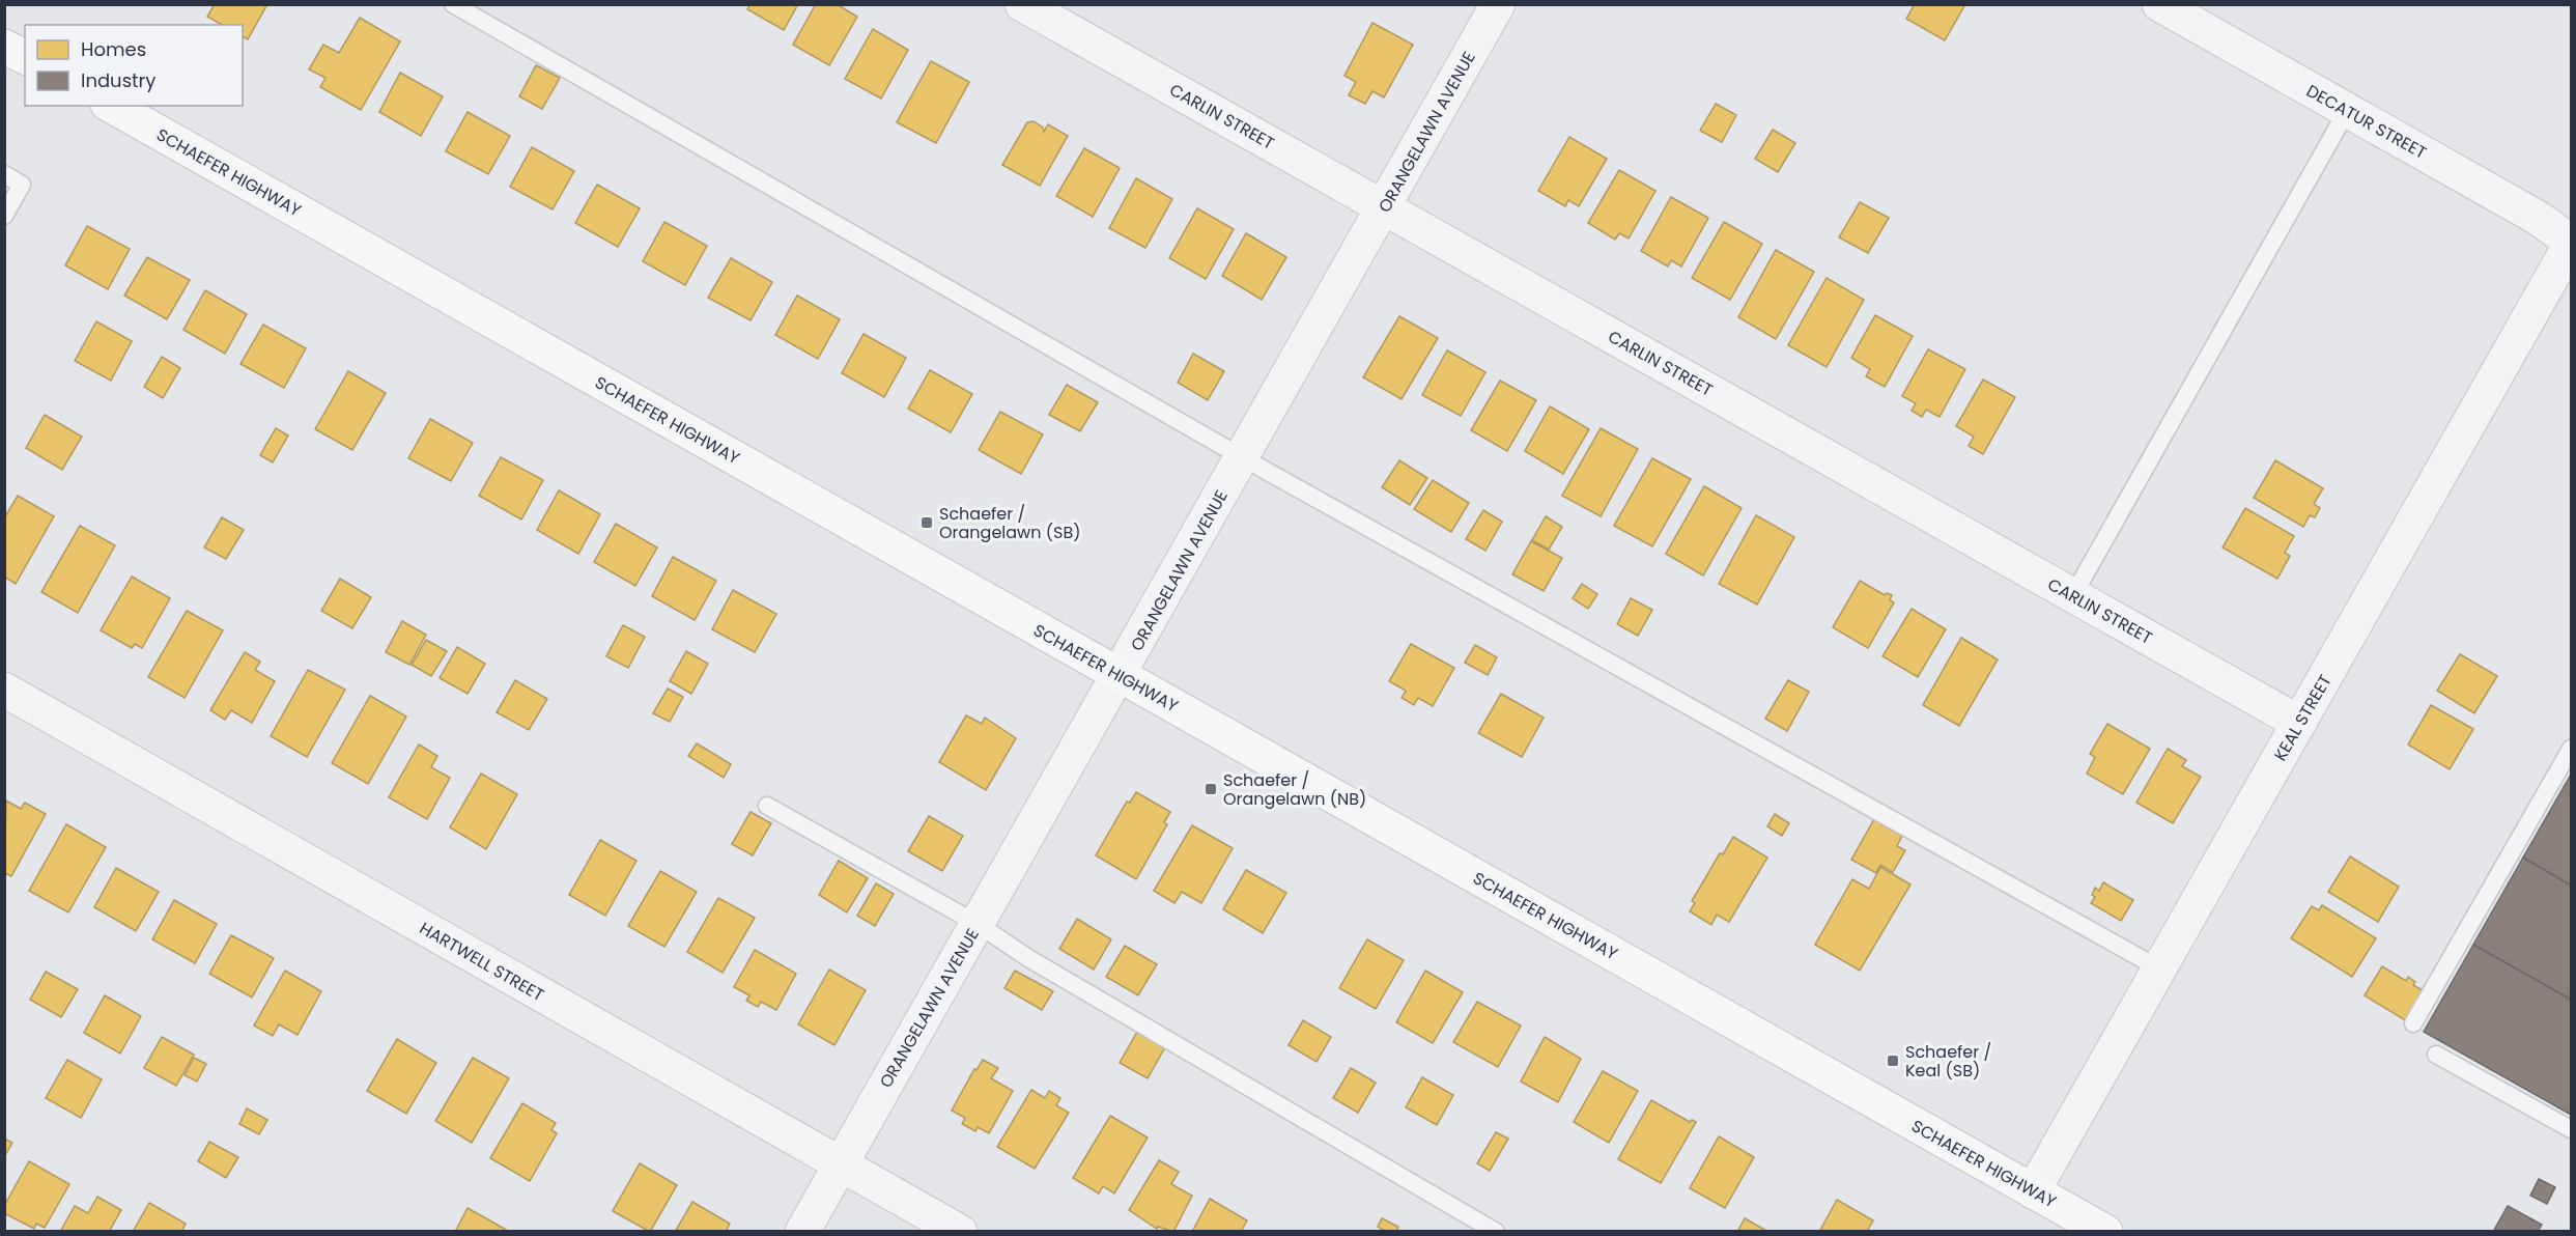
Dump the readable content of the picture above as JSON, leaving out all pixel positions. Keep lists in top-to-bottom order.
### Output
{
  "streets": {
    "main road": ["SCHAEFER HIGHWAY"],
    "street": [
      "CARLIN STREET",
      "DECATUR STREET",
      "ORANGELAWN AVENUE",
      "KEAL STREET",
      "HARTWELL STREET"
    ]
  },
  "crossings": [
    ["CARLIN STREET", "ORANGELAWN AVENUE"],
    ["CARLIN STREET", "KEAL STREET"],
    ["DECATUR STREET", "KEAL STREET"],
    ["ORANGELAWN AVENUE", "SCHAEFER HIGHWAY"],
    ["ORANGELAWN AVENUE", "HARTWELL STREET"],
    ["SCHAEFER HIGHWAY", "KEAL STREET"]
  ],
  "places": {
    "transit": ["Schaefer / Orangelawn (SB)", "Schaefer / Orangelawn (NB)", "Schaefer / Keal (SB)"]
  },
  "legend": ["Homes", "Industry"]
}
